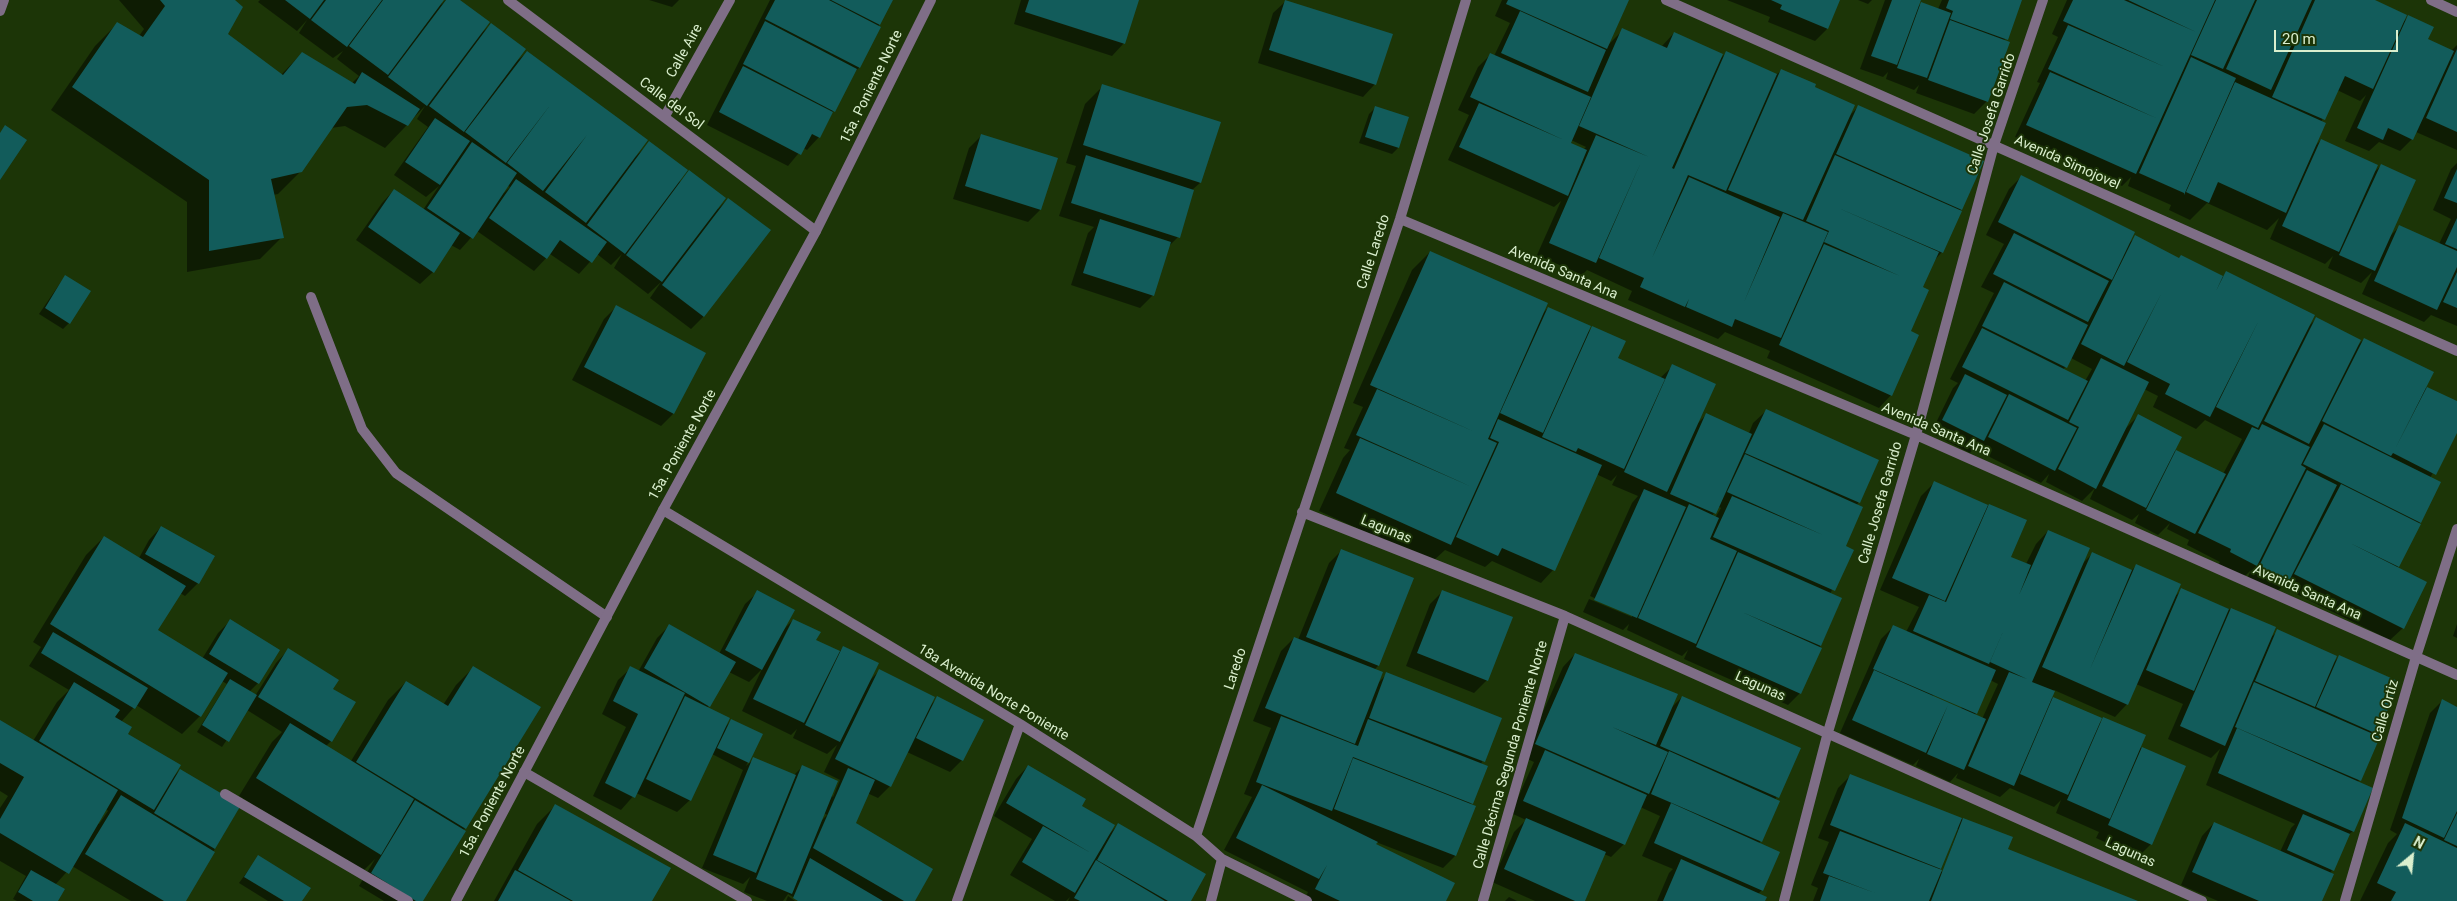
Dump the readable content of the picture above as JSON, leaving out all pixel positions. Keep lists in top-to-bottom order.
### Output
{
  "streets": {
    "street": [
      "Calle Aire",
      "15a. Poniente Norte",
      "Calle del Sol",
      "Calle Josefa Garrido",
      "Avenida Simojovel",
      "Calle Laredo",
      "Avenida Santa Ana",
      "Lagunas",
      "Laredo",
      "18a Avenida Norte Poniente",
      "Calle Ortiz",
      "Calle Décima Segunda Poniente Norte"
    ]
  },
  "crossings": [
    ["Calle Aire", "Calle del Sol"],
    ["15a. Poniente Norte", "Calle del Sol"],
    ["15a. Poniente Norte", "18a Avenida Norte Poniente"],
    ["Calle Josefa Garrido", "Avenida Simojovel"],
    ["Calle Josefa Garrido", "Avenida Santa Ana"],
    ["Calle Josefa Garrido", "Lagunas"],
    ["Calle Laredo", "Avenida Santa Ana"],
    ["Calle Laredo", "Lagunas"],
    ["Calle Laredo", "Laredo"],
    ["Avenida Santa Ana", "Calle Ortiz"],
    ["Lagunas", "Laredo"],
    ["Lagunas", "Calle Décima Segunda Poniente Norte"],
    ["Laredo", "18a Avenida Norte Poniente"]
  ],
  "scale_bar": "20 m",
  "north": "top right"
}
